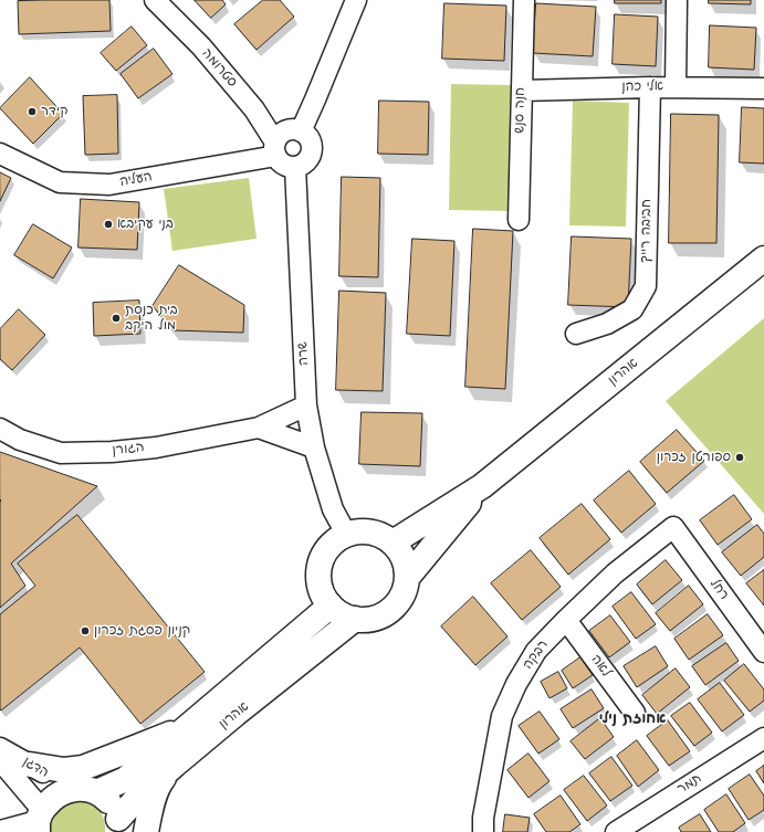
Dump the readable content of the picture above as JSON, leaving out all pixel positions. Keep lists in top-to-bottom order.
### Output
{
  "streets": {
    "street": [
      "סטרומה",
      "אלי כהן",
      "חנה סנש",
      "העליה",
      "חביבה רייך",
      "שרה",
      "אהרון",
      "הגורן",
      "רחל",
      "רבקה",
      "לאה",
      "הדגן",
      "תמר"
    ]
  },
  "crossings": [
    ["סטרומה", "העליה"],
    ["סטרומה", "שרה"],
    ["אלי כהן", "חנה סנש"],
    ["אלי כהן", "חביבה רייך"],
    ["העליה", "שרה"],
    ["שרה", "אהרון"],
    ["שרה", "הגורן"],
    ["רחל", "רבקה"],
    ["רבקה", "לאה"]
  ],
  "districts": ["אחוזת נילי"],
  "places": [
    "קידר",
    "בני עקיבא",
    "בית כנסת מול היקב",
    "ספורטן זכרון",
    "קניון פסגת זכרון"
  ]
}
